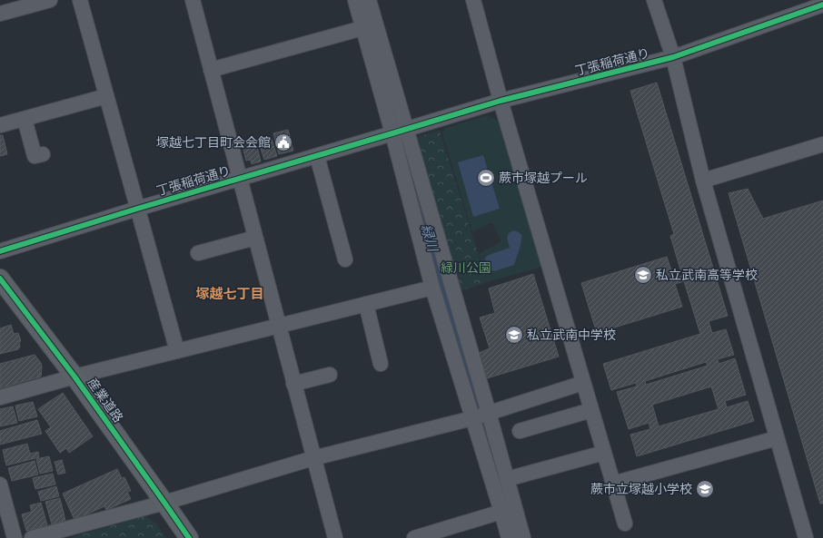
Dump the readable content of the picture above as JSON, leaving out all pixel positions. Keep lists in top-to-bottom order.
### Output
{
  "streets": {
    "main road": ["産業道路"],
    "street": ["丁張稲荷通り"]
  },
  "districts": ["塚越七丁目"],
  "water": ["緑川"],
  "parks": ["緑川公園"],
  "places": {
    "public building": ["塚越七丁目町会会館"],
    "sports": ["蕨市塚越プール"],
    "school or university": ["私立武南高等学校", "私立武南中学校", "蕨市立塚越小学校"]
  }
}
